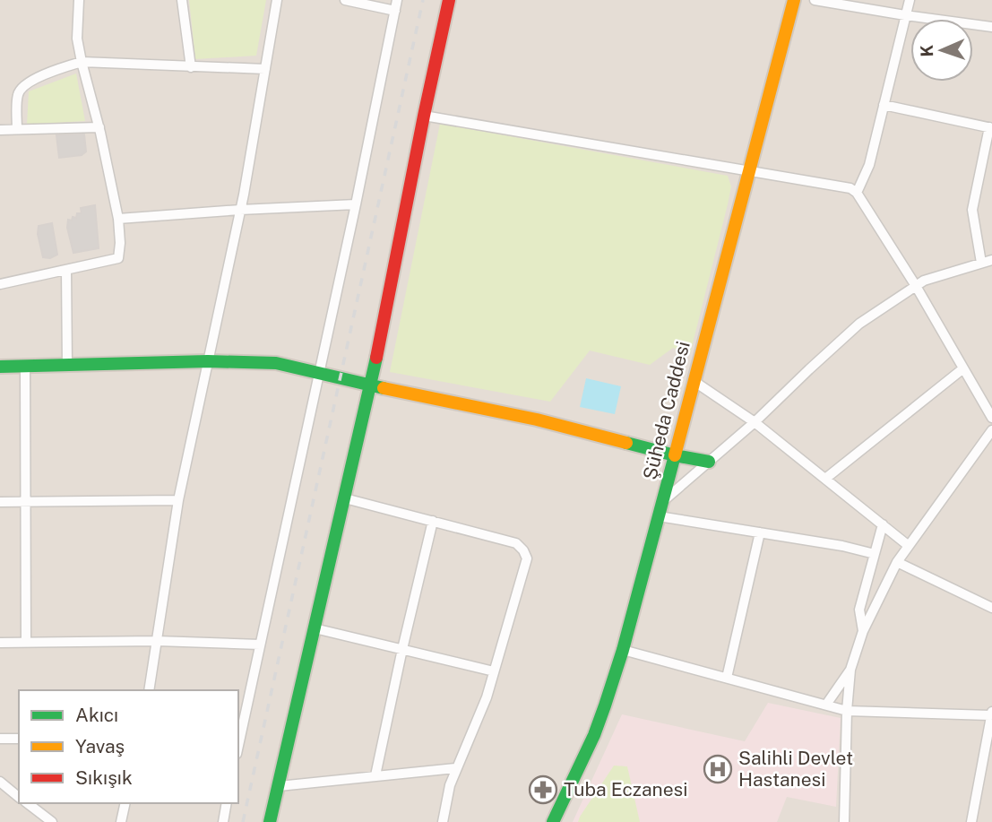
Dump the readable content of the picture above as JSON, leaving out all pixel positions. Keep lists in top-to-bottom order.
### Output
{
  "streets": {
    "street": ["Şüheda Caddesi"]
  },
  "places": {
    "hospital": ["Salihli Devlet Hastanesi"],
    "pharmacy": ["Tuba Eczanesi"]
  },
  "legend": ["Akıcı", "Yavaş", "Sıkışık"],
  "north": "left"
}
